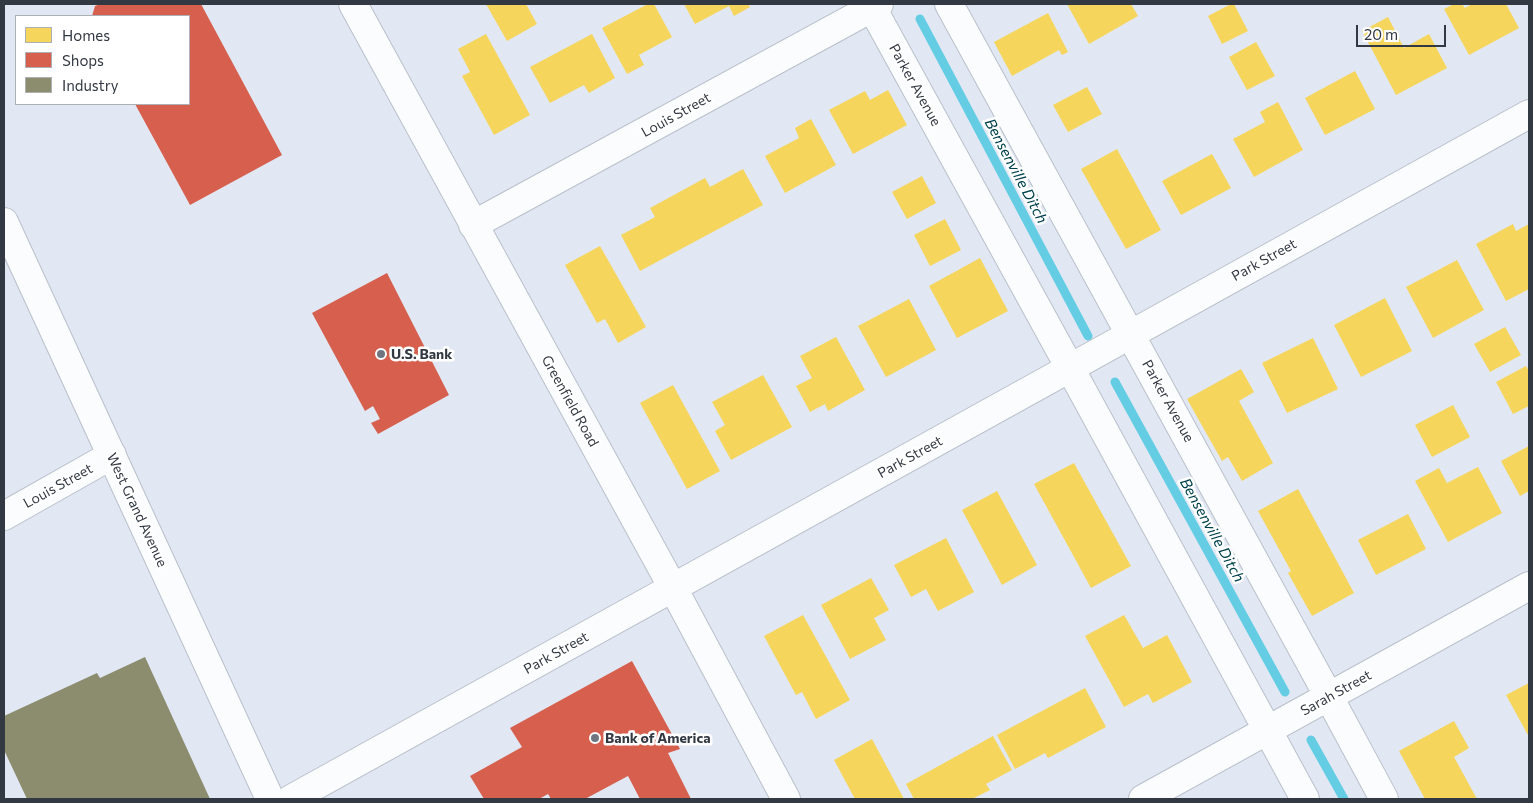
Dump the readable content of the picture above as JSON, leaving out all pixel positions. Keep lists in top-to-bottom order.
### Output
{
  "streets": {
    "street": [
      "Parker Avenue",
      "Louis Street",
      "Park Street",
      "Greenfield Road",
      "West Grand Avenue",
      "Sarah Street"
    ]
  },
  "crossings": [
    ["Parker Avenue", "Louis Street"],
    ["Parker Avenue", "Park Street"],
    ["Parker Avenue", "Sarah Street"],
    ["Louis Street", "Greenfield Road"],
    ["Louis Street", "West Grand Avenue"],
    ["Park Street", "Greenfield Road"]
  ],
  "water": ["Bensenville Ditch"],
  "places": ["U.S. Bank", "Bank of America"],
  "legend": ["Homes", "Shops", "Industry"],
  "scale_bar": "20 m"
}
